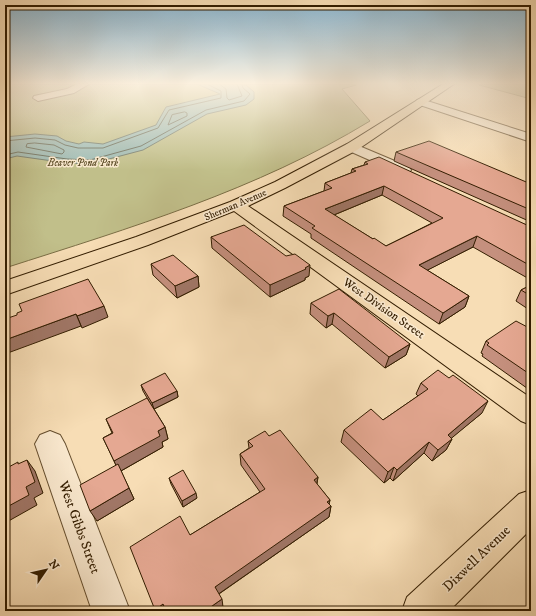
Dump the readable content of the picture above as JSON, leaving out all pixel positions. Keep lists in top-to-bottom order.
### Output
{
  "streets": {
    "main road": ["Sherman Avenue", "West Division Street", "Dixwell Avenue"],
    "street": ["West Gibbs Street"]
  },
  "crossings": [
    ["Sherman Avenue", "West Division Street"]
  ],
  "parks": ["Beaver Pond Park"],
  "north": "top right"
}
